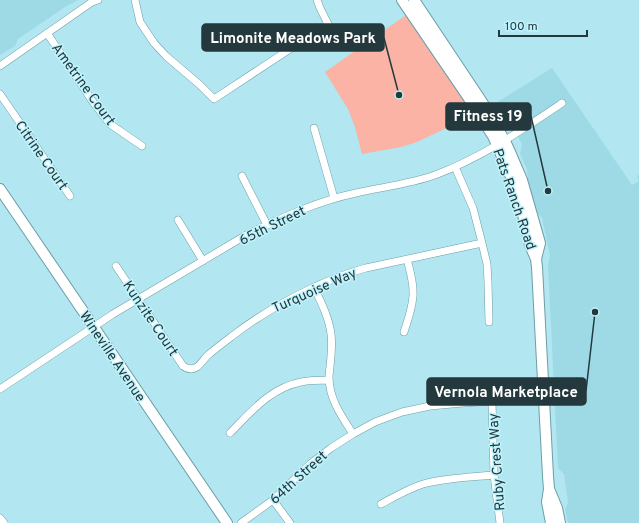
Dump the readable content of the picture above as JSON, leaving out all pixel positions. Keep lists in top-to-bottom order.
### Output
{
  "streets": {
    "street": [
      "Ametrine Court",
      "Citrine Court",
      "Pats Ranch Road",
      "65th Street",
      "Turquoise Way",
      "Kunzite Court",
      "Wineville Avenue",
      "Ruby Crest Way",
      "64th Street"
    ]
  },
  "crossings": [
    ["Pats Ranch Road", "65th Street"],
    ["Pats Ranch Road", "64th Street"],
    ["65th Street", "Kunzite Court"],
    ["65th Street", "Wineville Avenue"],
    ["Turquoise Way", "Kunzite Court"],
    ["Ruby Crest Way", "64th Street"]
  ],
  "places": ["Limonite Meadows Park", "Fitness 19", "Vernola Marketplace"],
  "scale_bar": "100 m"
}
